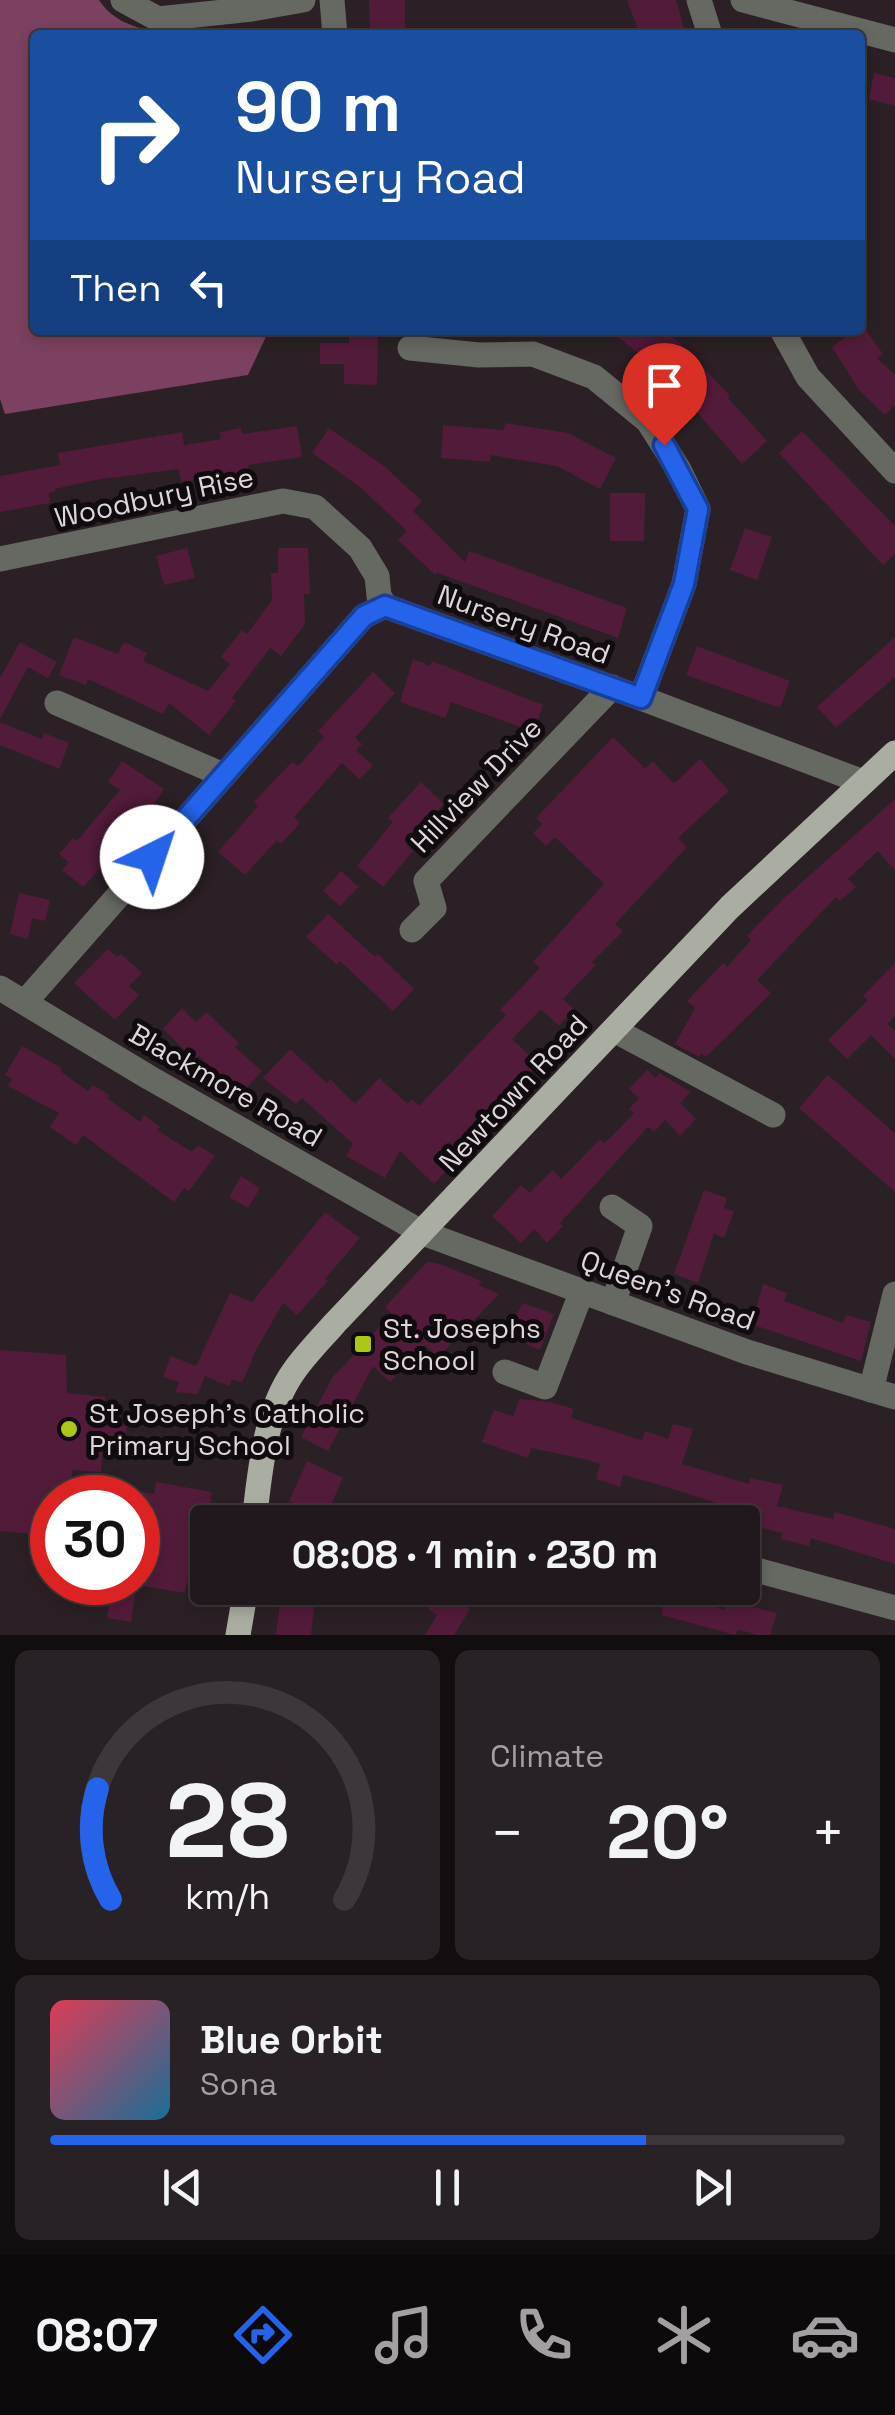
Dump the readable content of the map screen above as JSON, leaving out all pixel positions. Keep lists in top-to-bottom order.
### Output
{
  "streets": {
    "main road": ["Newtown Road"],
    "street": [
      "Woodbury Rise",
      "Nursery Road",
      "Hillview Drive",
      "Blackmore Road",
      "Queen's Road"
    ]
  },
  "crossings": [
    ["Woodbury Rise", "Nursery Road"],
    ["Nursery Road", "Hillview Drive"],
    ["Nursery Road", "Newtown Road"],
    ["Blackmore Road", "Newtown Road"],
    ["Blackmore Road", "Queen's Road"],
    ["Newtown Road", "Queen's Road"]
  ],
  "places": {
    "transit": ["St. Josephs School"],
    "other": ["St Joseph's Catholic Primary School"]
  },
  "page": {
    "turn": ["90 m", "Nursery Road"],
    "then": "Then",
    "limit": "30",
    "trip": "08:08 · 1 min · 230 m",
    "tile": "Climate",
    "heat": ["−", "20°", "+"],
    "song": ["Blue Orbit", "Sona"],
    "tabs": "08:07",
    "gauge": ["28", "km/h"]
  }
}
